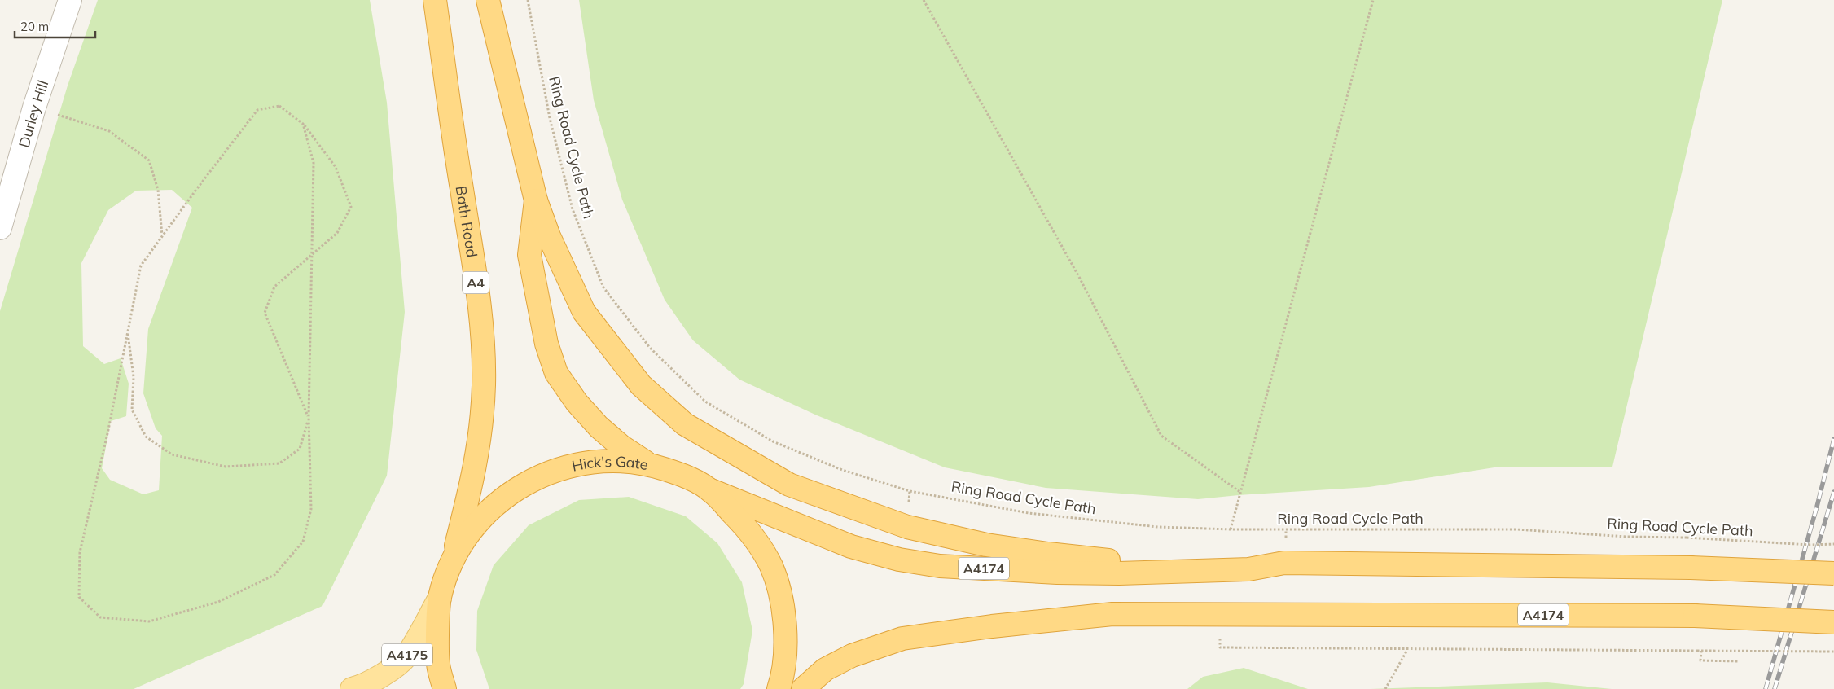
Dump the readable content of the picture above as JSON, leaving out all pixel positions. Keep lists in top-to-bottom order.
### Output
{
  "streets": {
    "highway": [
      "Bath Road",
      "A4",
      "Hick's Gate",
      "A4174"
    ],
    "main road": ["A4175"],
    "street": ["Durley Hill"],
    "path": ["Ring Road Cycle Path"]
  },
  "crossings": [
    ["Bath Road", "Hick's Gate"],
    ["Hick's Gate", "A4174"],
    ["Hick's Gate", "A4175"]
  ],
  "scale_bar": "20 m"
}
